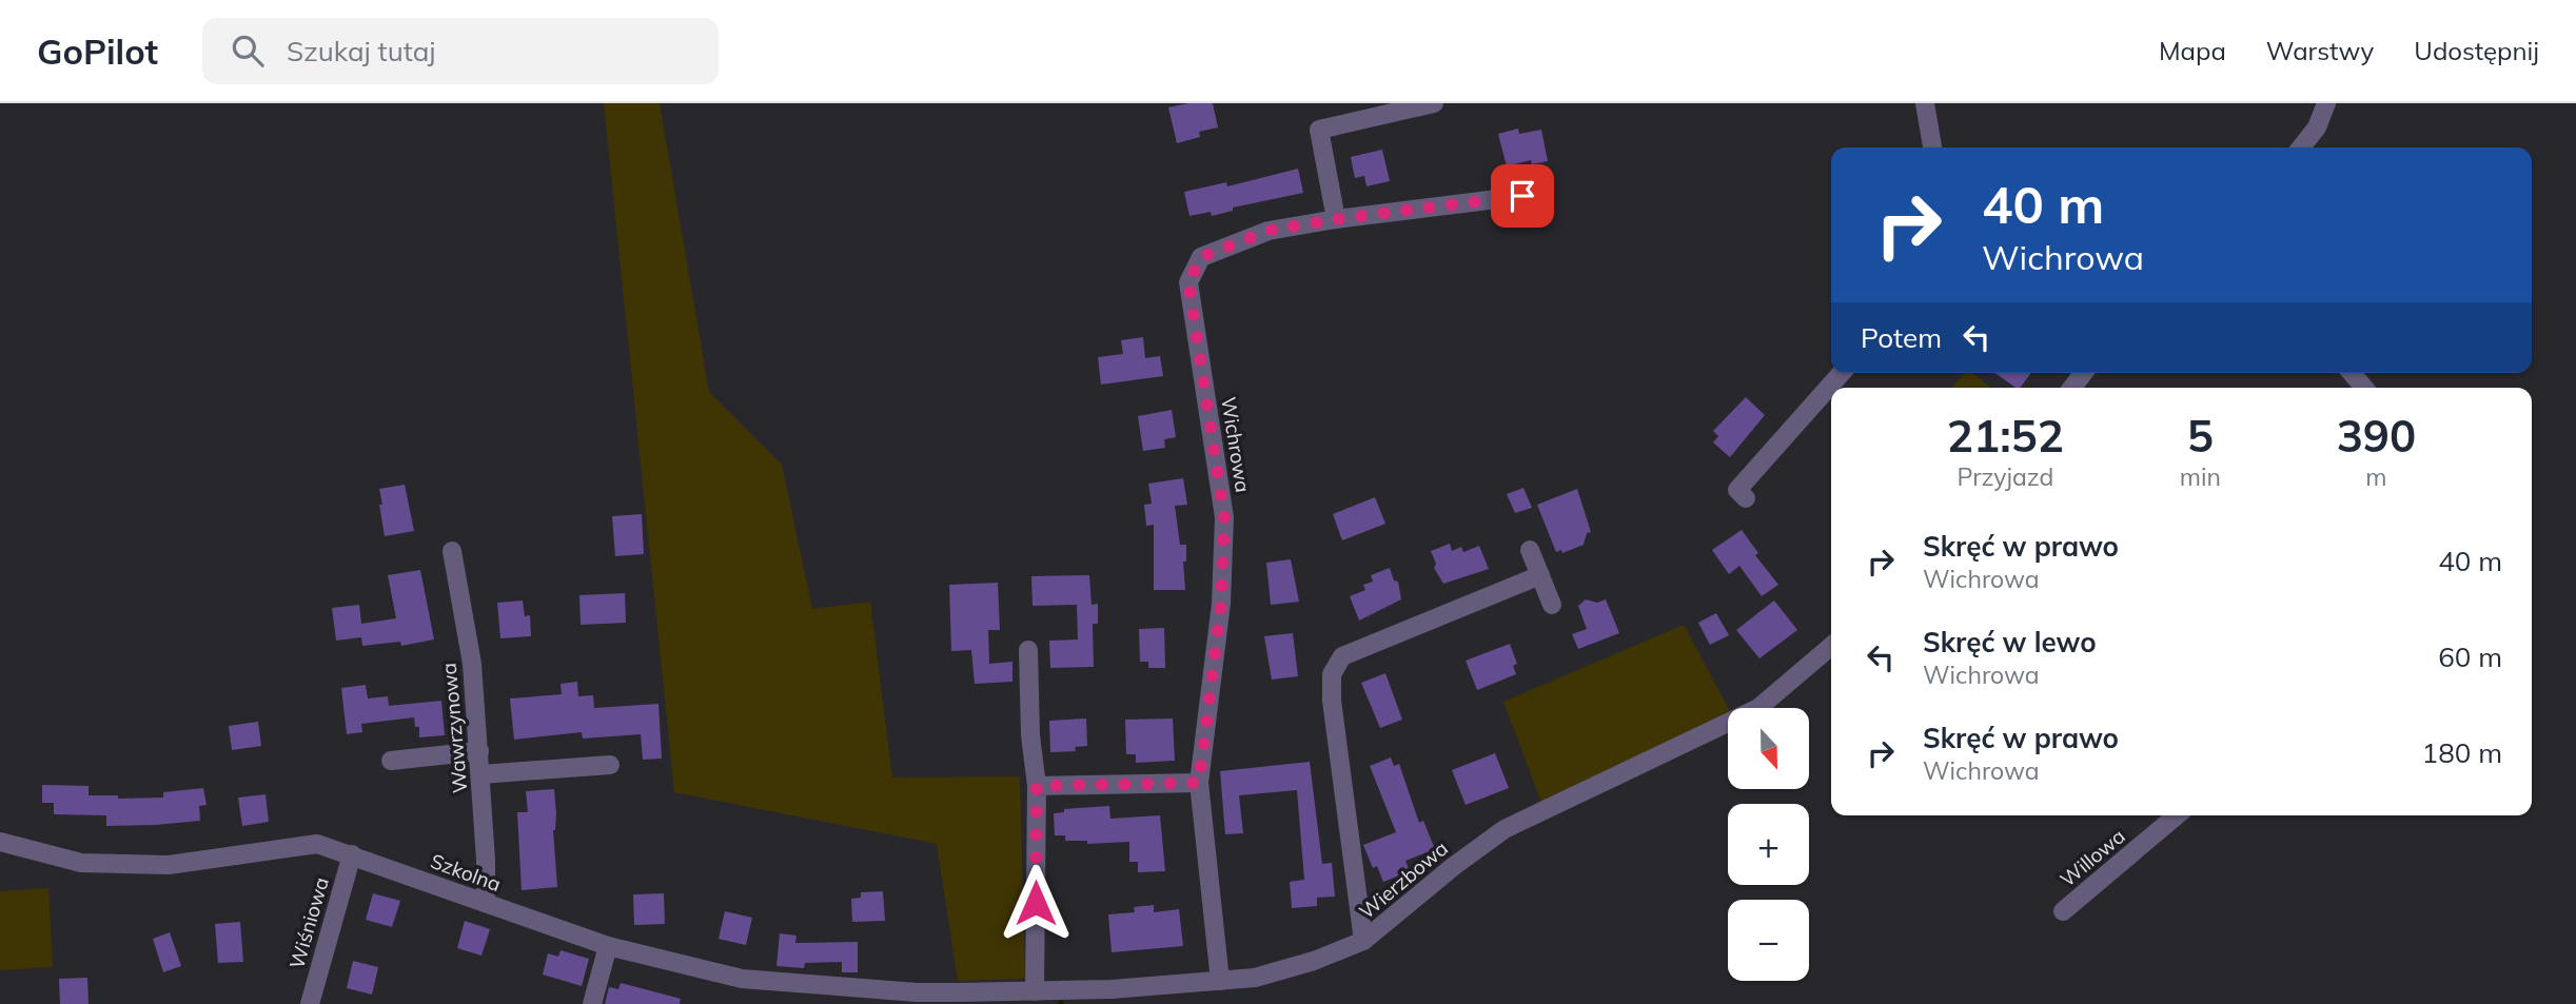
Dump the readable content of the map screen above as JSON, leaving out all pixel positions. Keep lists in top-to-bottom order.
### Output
{
  "streets": {
    "street": [
      "Wichrowa",
      "Wawrzynowa",
      "Willowa",
      "Szkolna",
      "Wierzbowa",
      "Wiśniowa"
    ]
  },
  "crossings": [
    ["Wichrowa", "Wierzbowa"],
    ["Wawrzynowa", "Szkolna"],
    ["Szkolna", "Wierzbowa"],
    ["Szkolna", "Wiśniowa"]
  ],
  "north": "bottom",
  "page": {
    "header": "GoPilot",
    "search": "Szukaj tutaj",
    "nav": ["Mapa", "Warstwy", "Udostępnij"],
    "turn": ["40 m", "Wichrowa"],
    "then": "Potem",
    "eta": [
      "21:52",
      "Przyjazd",
      "5",
      "min",
      "390",
      "m"
    ],
    "list": [
      {
        "name": "Skręć w prawo",
        "note": "Wichrowa",
        "value": "40 m"
      },
      {
        "name": "Skręć w lewo",
        "note": "Wichrowa",
        "value": "60 m"
      },
      {
        "name": "Skręć w prawo",
        "note": "Wichrowa",
        "value": "180 m"
      }
    ],
    "map_buttons": ["+", "−"]
  }
}
